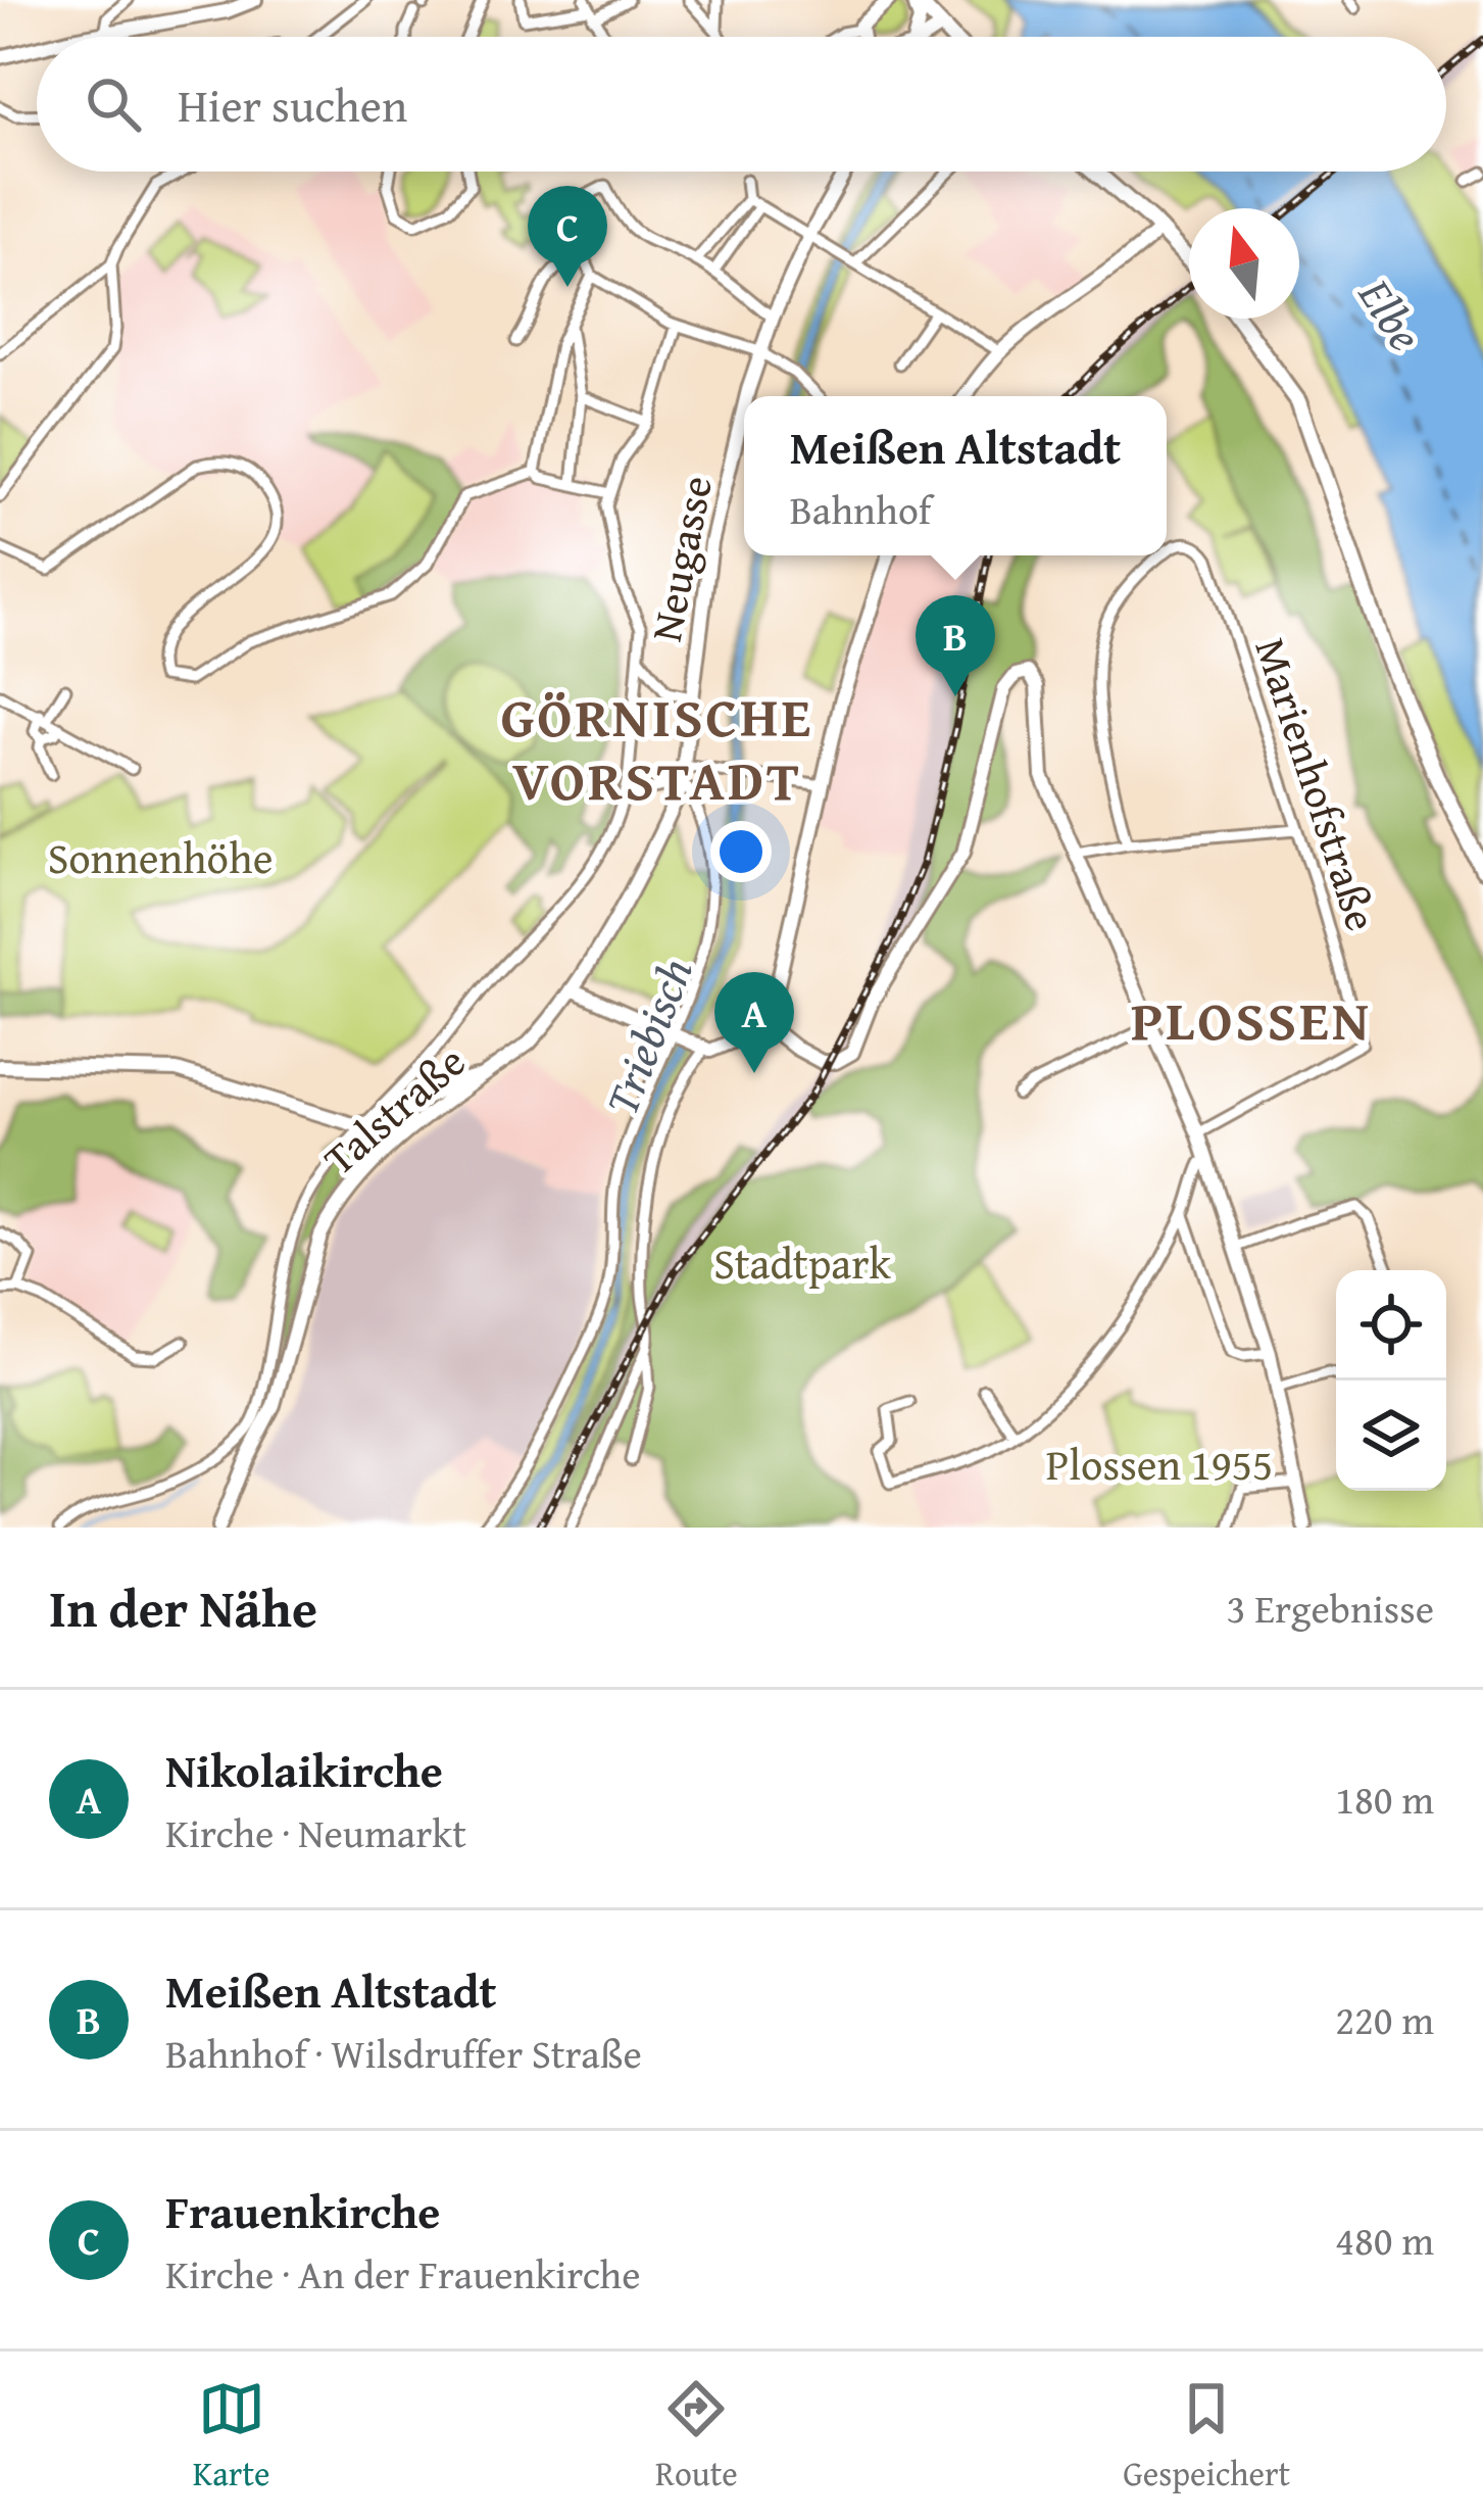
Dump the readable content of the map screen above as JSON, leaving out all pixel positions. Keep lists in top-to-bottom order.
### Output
{
  "streets": {
    "main road": ["Neugasse", "Talstraße"],
    "street": ["Marienhofstraße"]
  },
  "crossings": [
    ["Neugasse", "Talstraße"]
  ],
  "districts": ["GÖRNISCHE VORSTADT", "PLOSSEN"],
  "water": ["Elbe", "Triebisch"],
  "parks": ["Sonnenhöhe", "Stadtpark", "Plossen 1955"],
  "north": "top",
  "page": {
    "search": "Hier suchen",
    "pins": ["C", "B", "A"],
    "popup": ["Meißen Altstadt", "Bahnhof"],
    "heading": ["In der Nähe", "3 Ergebnisse"],
    "list": [
      {
        "mark": "A",
        "name": "Nikolaikirche",
        "note": "Kirche · Neumarkt",
        "value": "180 m"
      },
      {
        "mark": "B",
        "name": "Meißen Altstadt",
        "note": "Bahnhof · Wilsdruffer Straße",
        "value": "220 m"
      },
      {
        "mark": "C",
        "name": "Frauenkirche",
        "note": "Kirche · An der Frauenkirche",
        "value": "480 m"
      }
    ],
    "nav": ["Karte", "Route", "Gespeichert"]
  }
}
